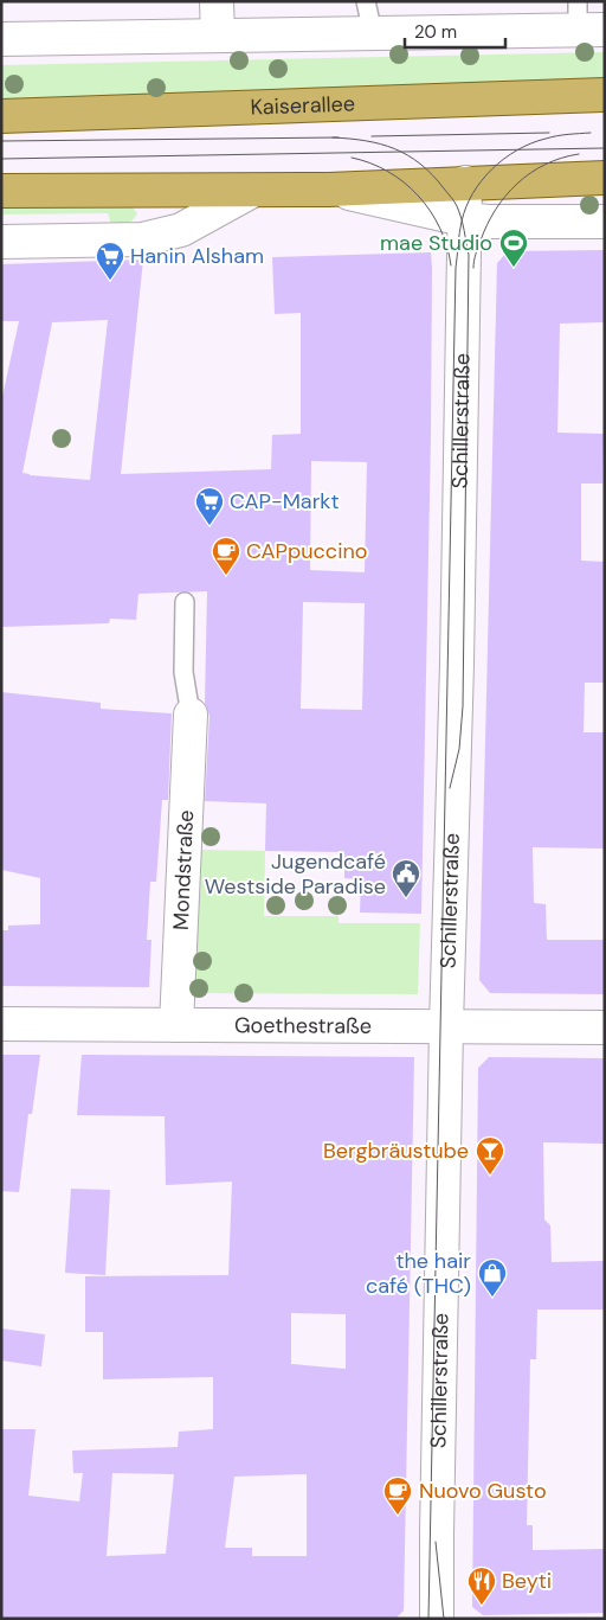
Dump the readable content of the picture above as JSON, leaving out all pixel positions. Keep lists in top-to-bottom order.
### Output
{
  "streets": {
    "main road": ["Kaiserallee"],
    "street": ["Schillerstraße", "Mondstraße", "Goethestraße"]
  },
  "crossings": [
    ["Schillerstraße", "Goethestraße"],
    ["Mondstraße", "Goethestraße"]
  ],
  "places": {
    "sports": ["mae Studio"],
    "supermarket": ["Hanin Alsham", "CAP-Markt"],
    "cafe": ["CAPpuccino", "Nuovo Gusto"],
    "public building": ["Jugendcafé Westside Paradise"],
    "bar": ["Bergbräustube"],
    "shop": ["the hair café (THC)"],
    "restaurant": ["Beyti"]
  },
  "scale_bar": "20 m"
}
